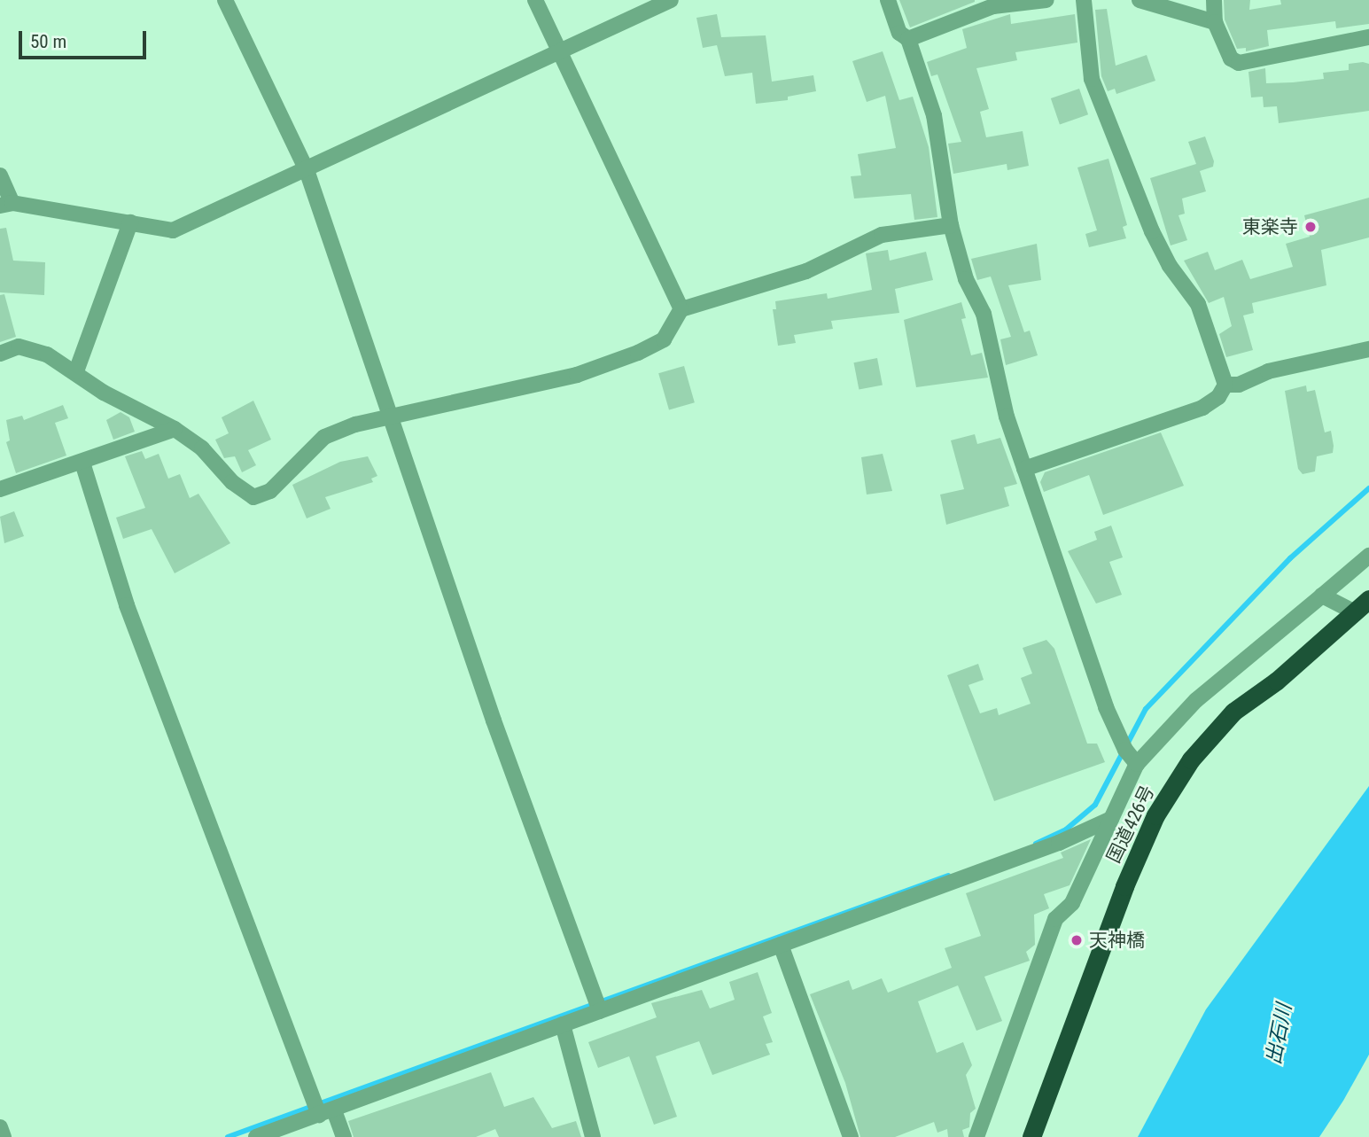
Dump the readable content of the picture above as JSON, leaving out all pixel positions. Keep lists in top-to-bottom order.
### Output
{
  "streets": {
    "highway": ["国道426号"]
  },
  "water": ["出石川"],
  "places": ["東楽寺", "天神橋"],
  "scale_bar": "50 m"
}
